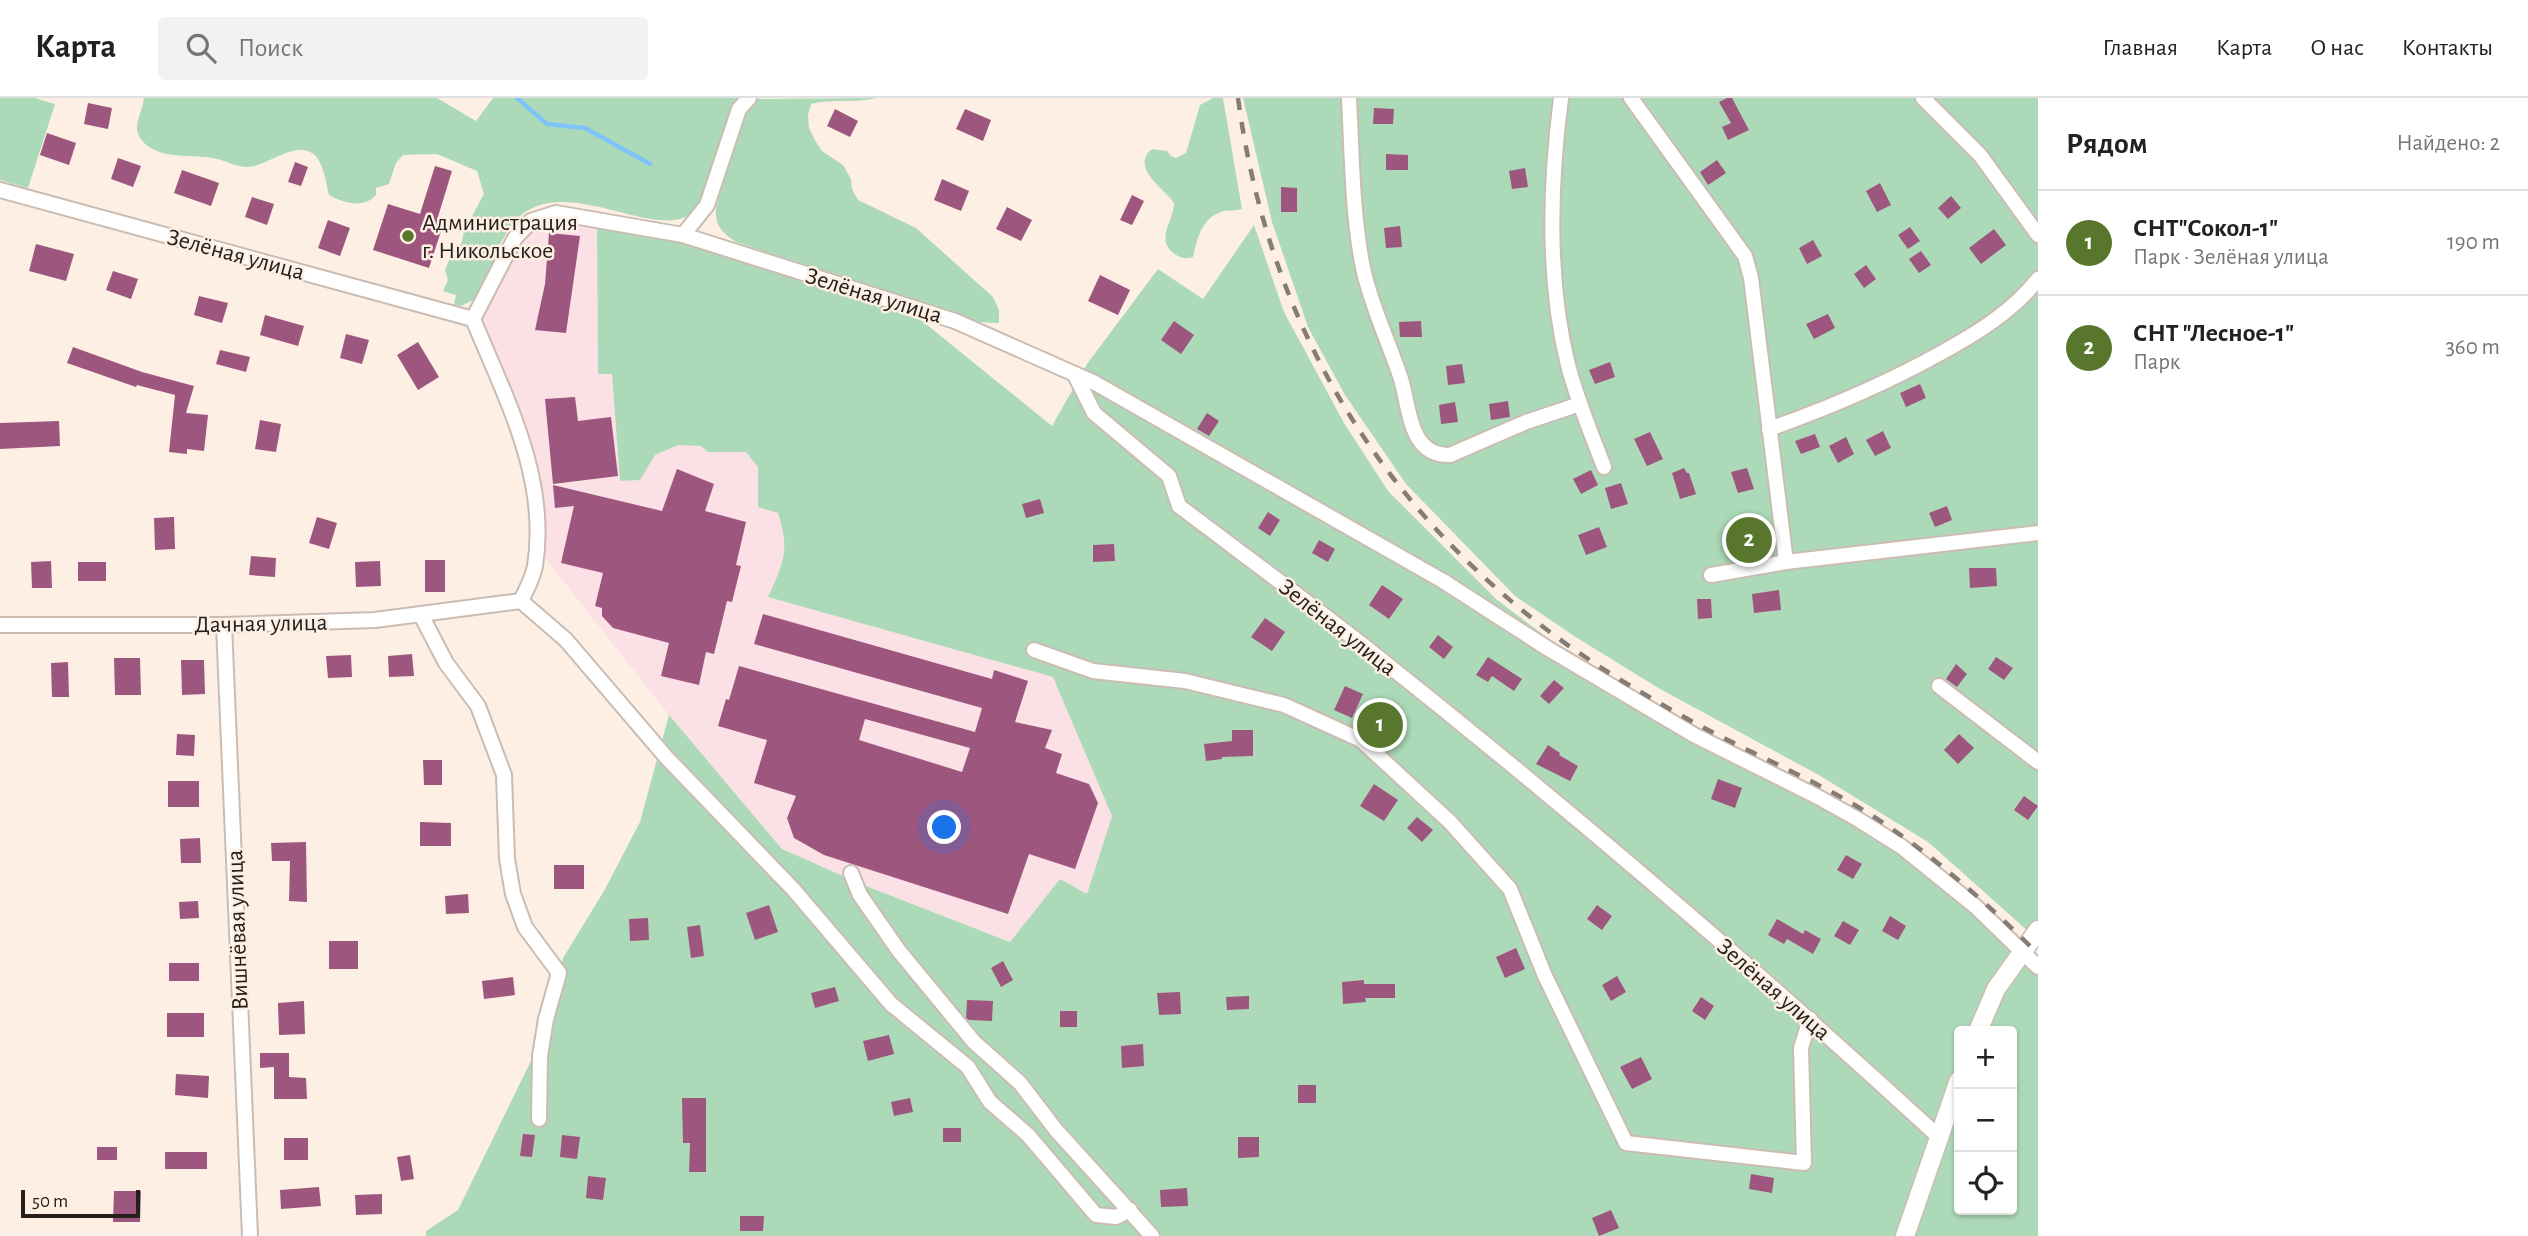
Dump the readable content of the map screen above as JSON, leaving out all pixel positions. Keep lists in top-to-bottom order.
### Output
{
  "streets": {
    "street": ["Зелёная улица", "Дачная улица", "Вишнёвая улица"]
  },
  "crossings": [
    ["Дачная улица", "Вишнёвая улица"]
  ],
  "places": ["Администрация г. Никольское"],
  "scale_bar": "50 m",
  "page": {
    "header": "Карта",
    "search": "Поиск",
    "nav": [
      "Главная",
      "Карта",
      "О нас",
      "Контакты"
    ],
    "heading": ["Рядом", "Найдено: 2"],
    "list": [
      {
        "mark": "1",
        "name": "СНТ\"Сокол-1\"",
        "note": "Парк · Зелёная улица",
        "value": "190 m"
      },
      {
        "mark": "2",
        "name": "СНТ \"Лесное-1\"",
        "note": "Парк",
        "value": "360 m"
      }
    ],
    "pins": ["2", "1"],
    "map_buttons": ["+", "−"],
    "scale": "50 m"
  }
}
